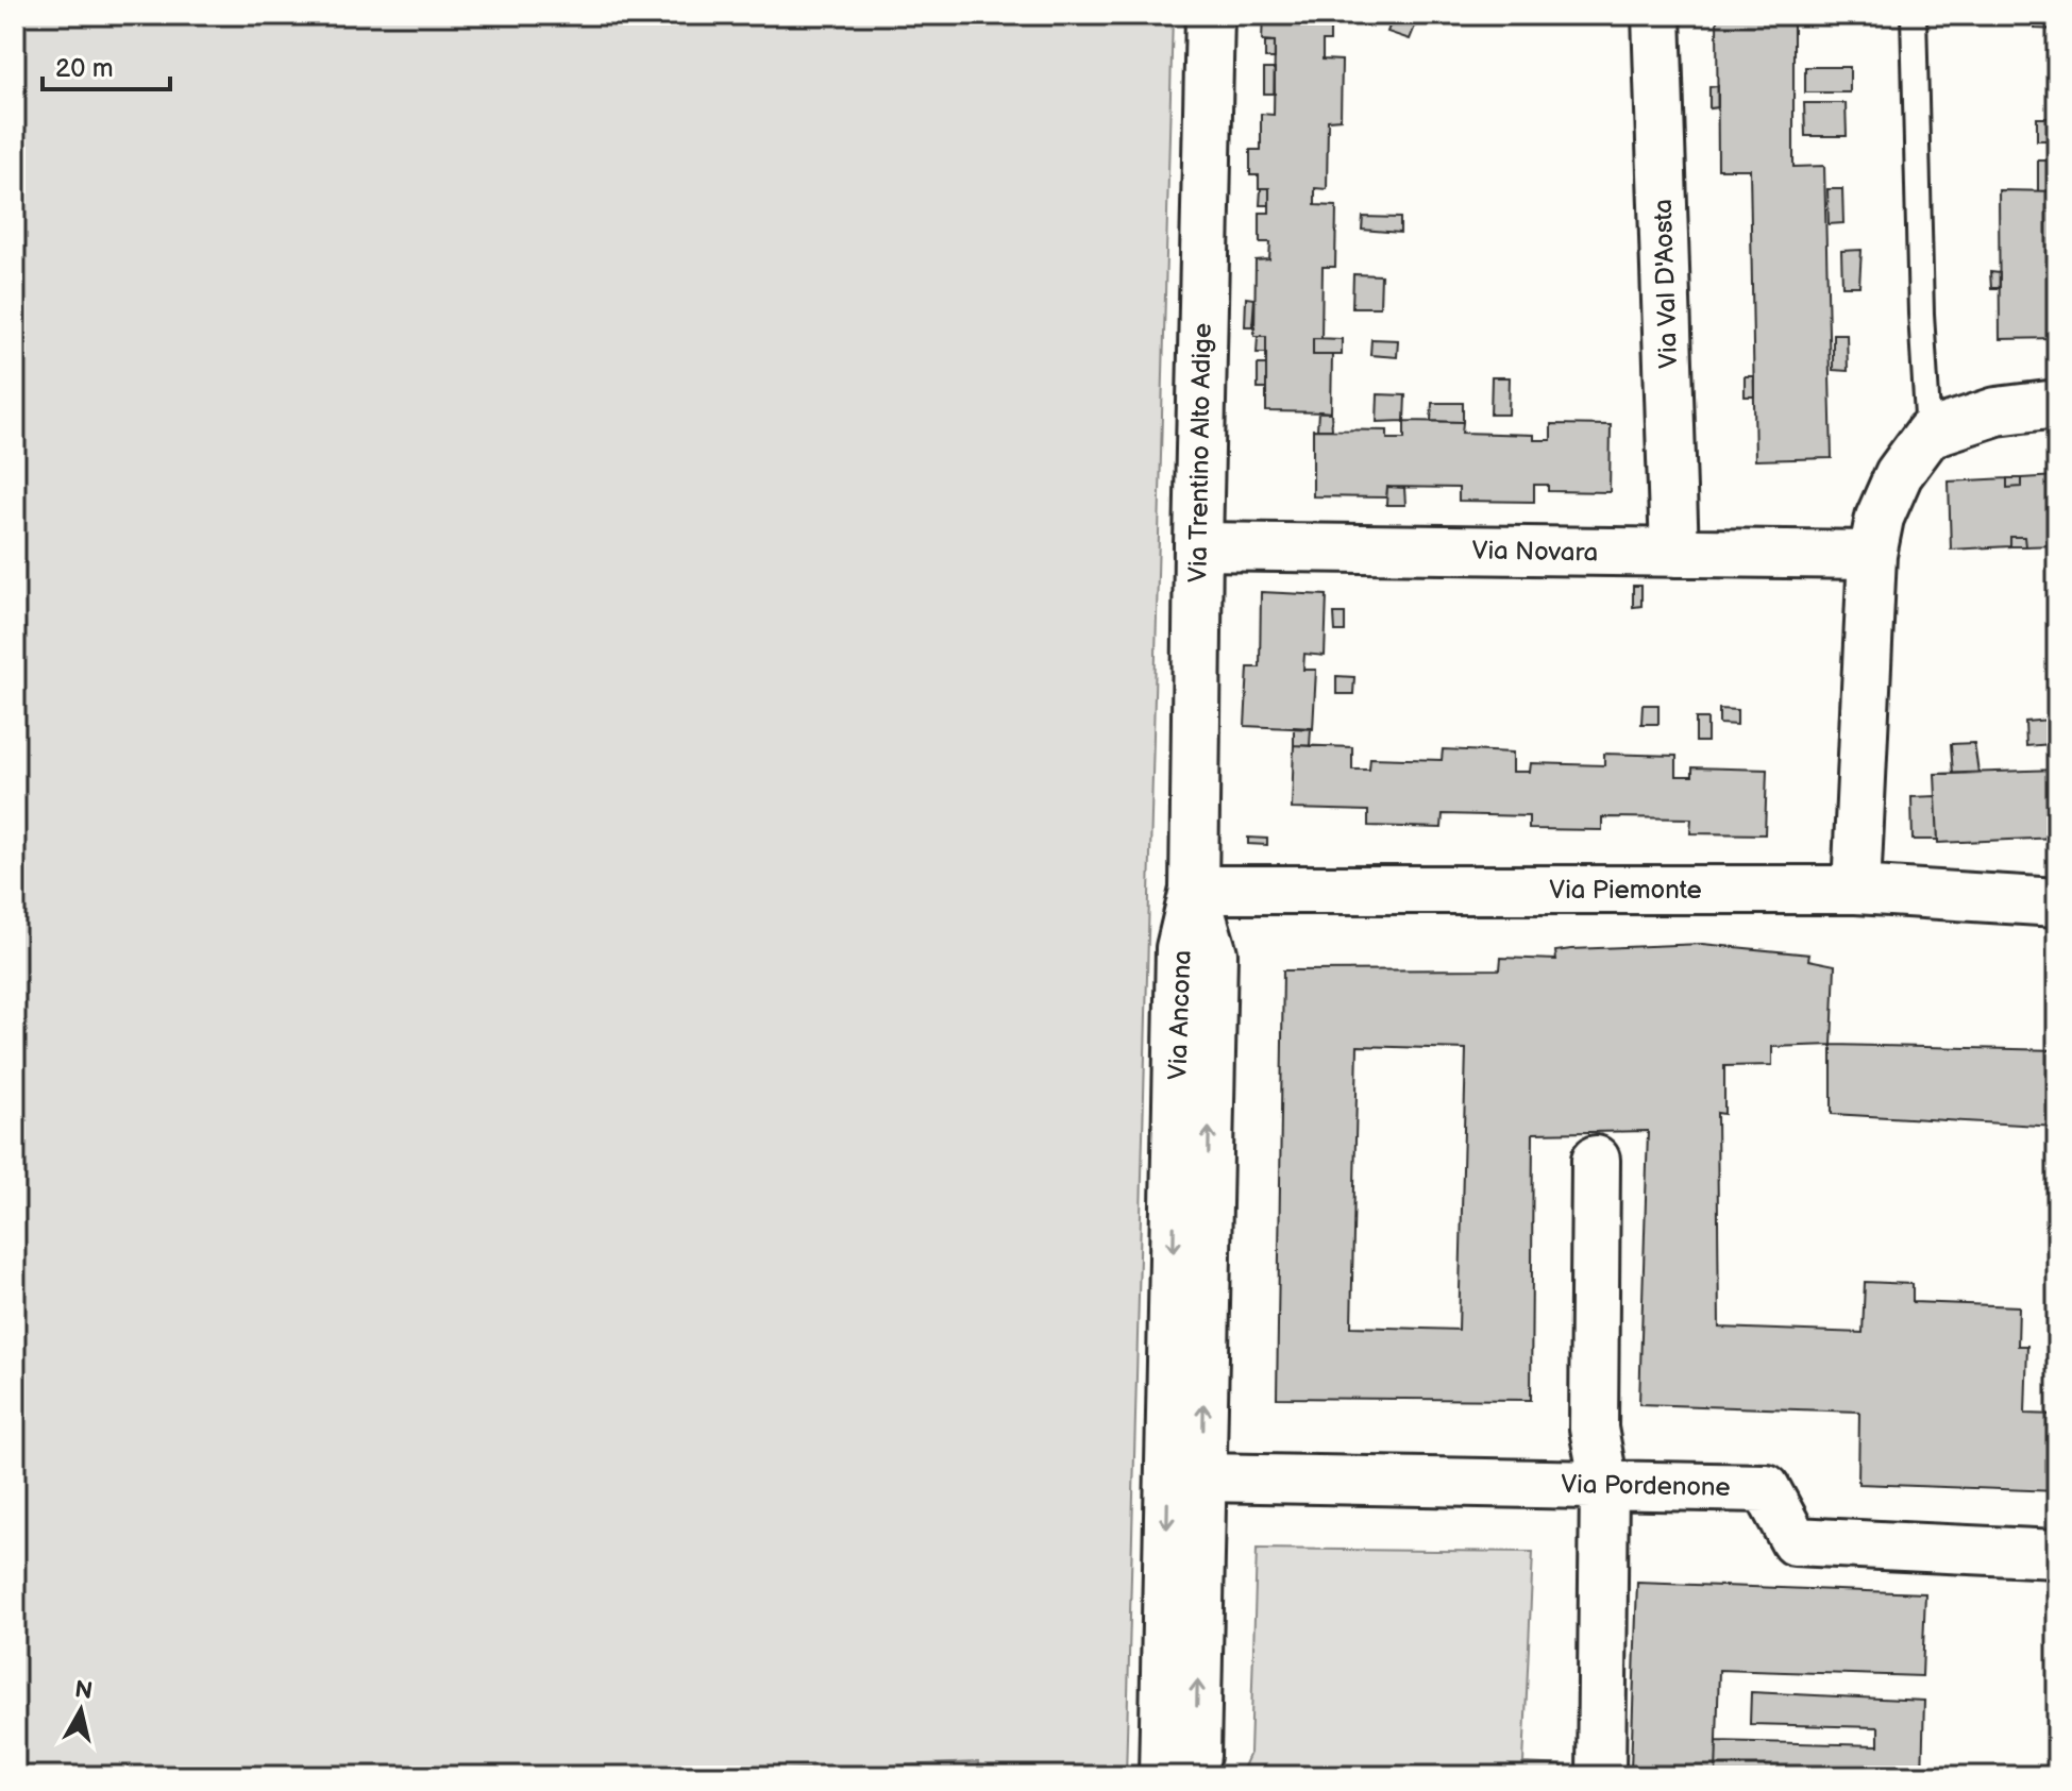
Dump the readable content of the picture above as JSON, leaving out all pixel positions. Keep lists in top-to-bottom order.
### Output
{
  "streets": {
    "street": [
      "Via Val D'Aosta",
      "Via Trentino Alto Adige",
      "Via Novara",
      "Via Piemonte",
      "Via Ancona",
      "Via Pordenone"
    ]
  },
  "crossings": [
    ["Via Val D'Aosta", "Via Novara"],
    ["Via Trentino Alto Adige", "Via Novara"],
    ["Via Trentino Alto Adige", "Via Piemonte"],
    ["Via Trentino Alto Adige", "Via Ancona"],
    ["Via Piemonte", "Via Ancona"],
    ["Via Ancona", "Via Pordenone"]
  ],
  "scale_bar": "20 m",
  "north": "top"
}
